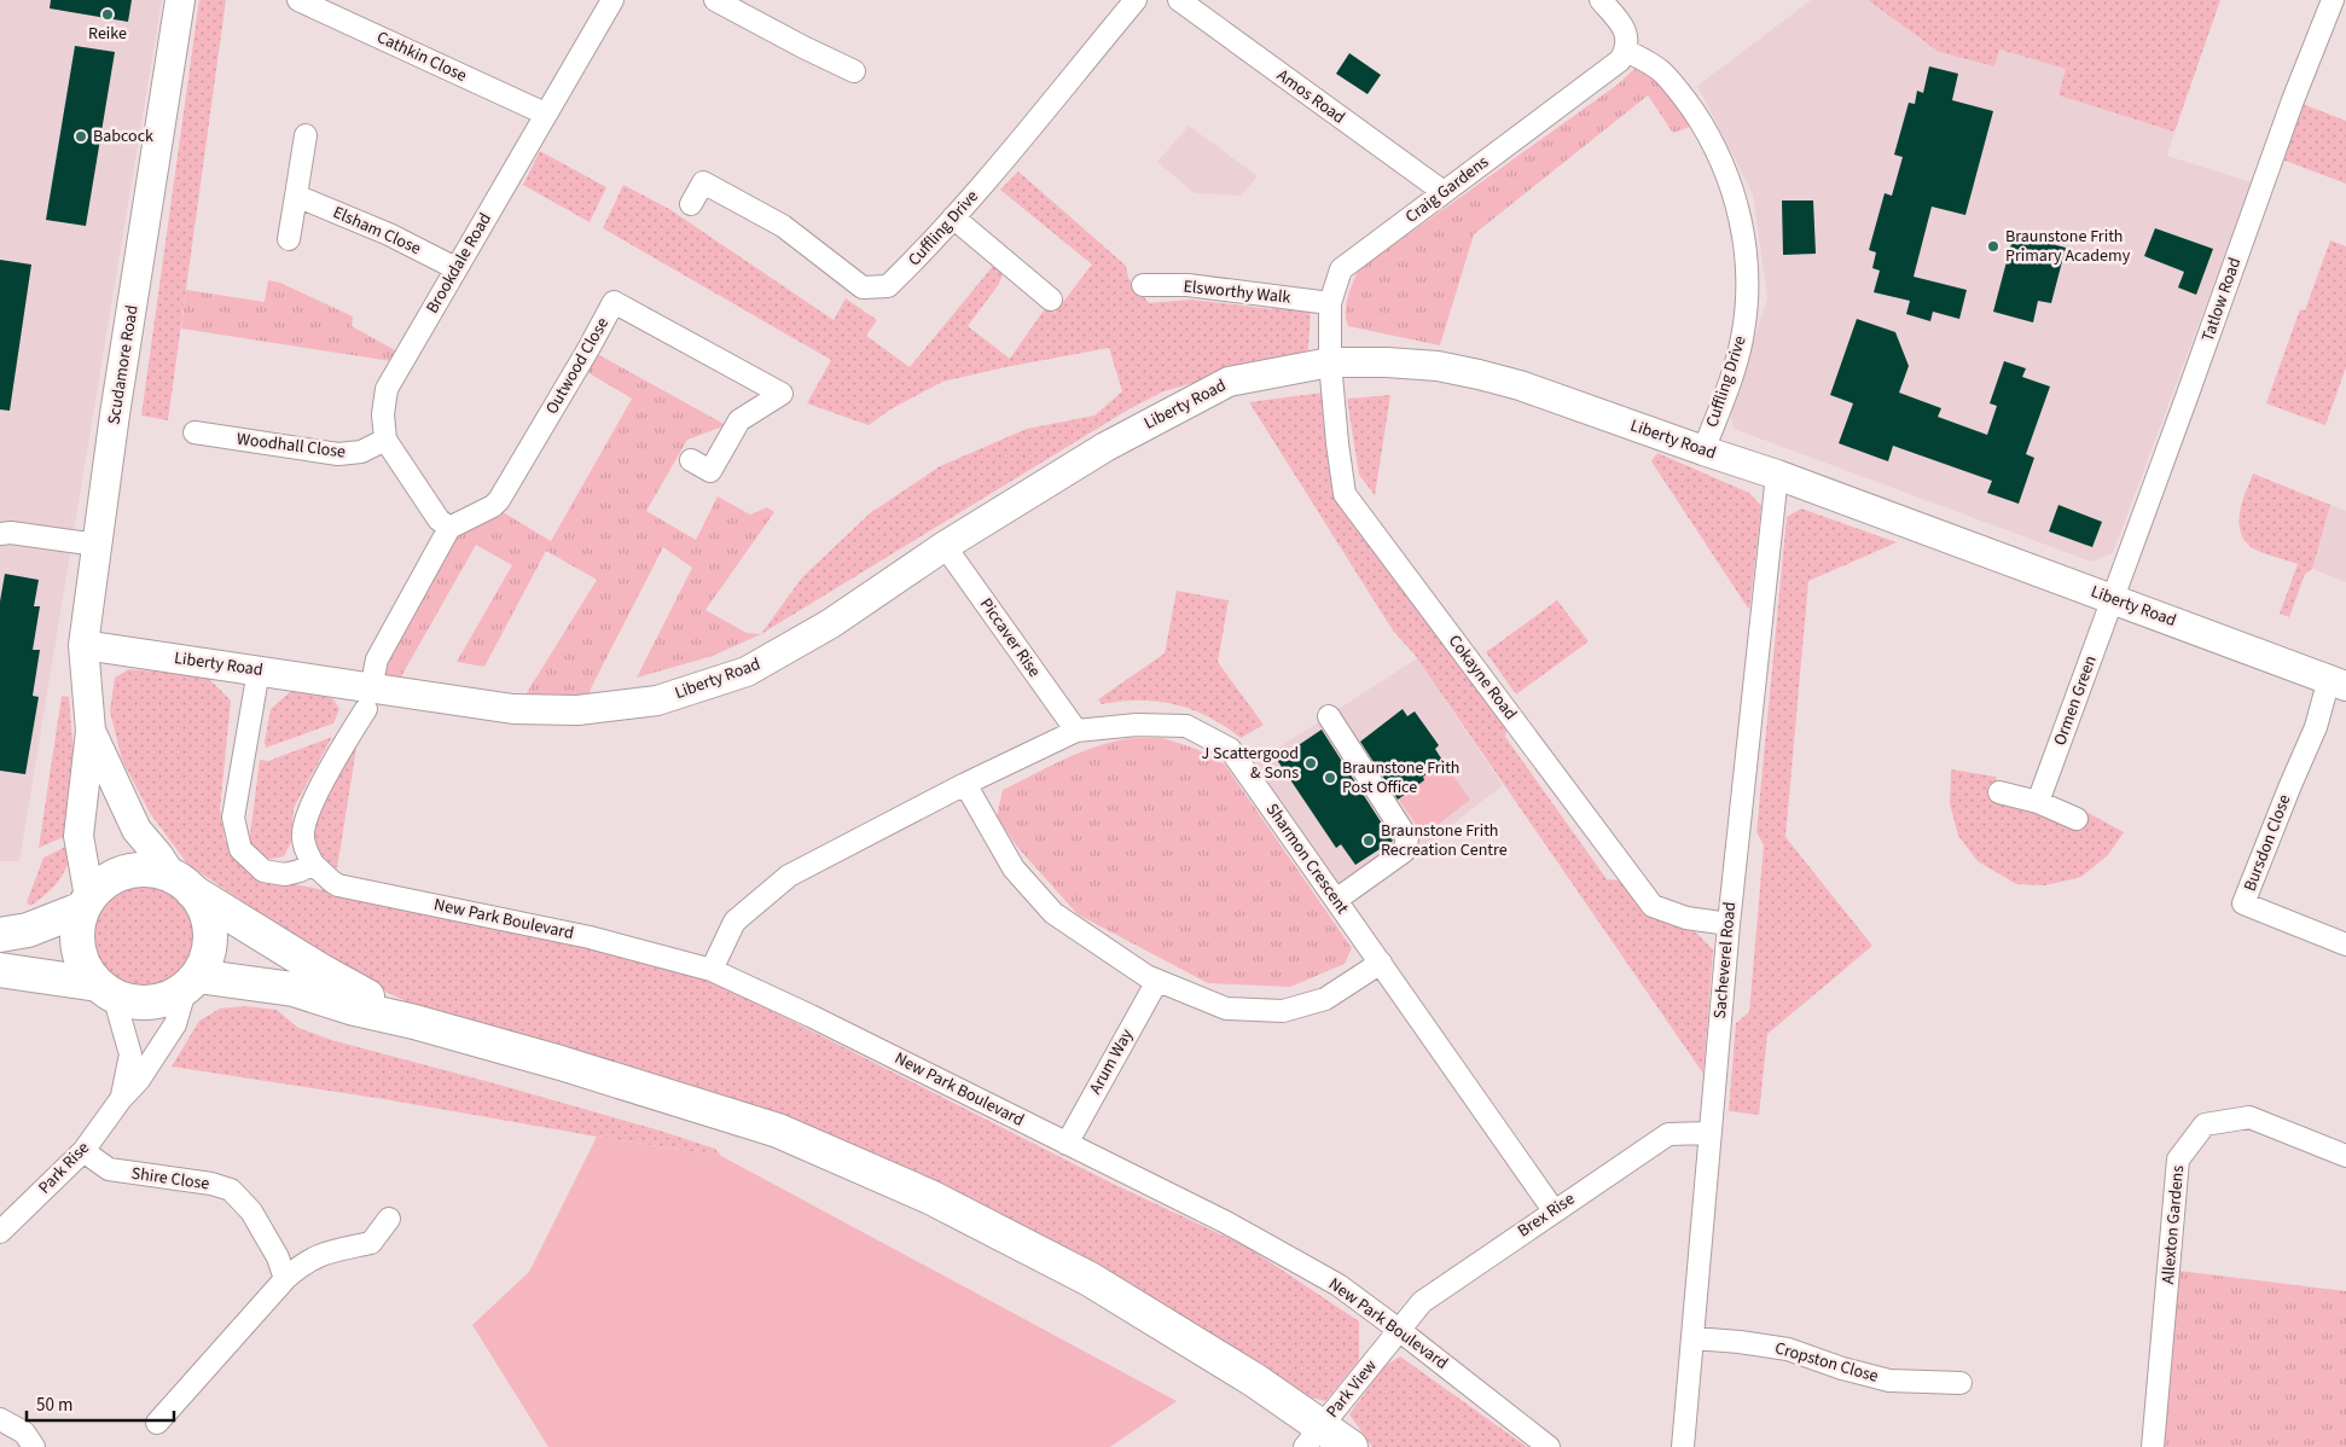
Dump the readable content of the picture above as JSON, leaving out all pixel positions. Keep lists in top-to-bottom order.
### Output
{
  "streets": {
    "street": [
      "Cathkin Close",
      "Amos Road",
      "Craig Gardens",
      "Cuffling Drive",
      "Elsham Close",
      "Brookdale Road",
      "Elsworthy Walk",
      "Tatlow Road",
      "Scudamore Road",
      "Outwood Close",
      "Liberty Road",
      "Woodhall Close",
      "Piccaver Rise",
      "Cokayne Road",
      "Ormen Green",
      "Bursdon Close",
      "Sharmon Crescent",
      "New Park Boulevard",
      "Sacheverel Road",
      "Arum Way",
      "Park Rise",
      "Shire Close",
      "Brex Rise",
      "Allexton Gardens",
      "Cropston Close",
      "Park View"
    ]
  },
  "crossings": [
    ["Cathkin Close", "Brookdale Road"],
    ["Amos Road", "Craig Gardens"],
    ["Craig Gardens", "Cuffling Drive"],
    ["Craig Gardens", "Elsworthy Walk"],
    ["Craig Gardens", "Liberty Road"],
    ["Craig Gardens", "Cokayne Road"],
    ["Cuffling Drive", "Liberty Road"],
    ["Elsham Close", "Brookdale Road"],
    ["Brookdale Road", "Woodhall Close"],
    ["Tatlow Road", "Liberty Road"],
    ["Tatlow Road", "Ormen Green"],
    ["Scudamore Road", "Liberty Road"],
    ["Scudamore Road", "Park Rise"],
    ["Liberty Road", "Piccaver Rise"],
    ["Liberty Road", "Cokayne Road"],
    ["Liberty Road", "Ormen Green"],
    ["Liberty Road", "Bursdon Close"],
    ["Liberty Road", "New Park Boulevard"],
    ["Liberty Road", "Sacheverel Road"],
    ["Piccaver Rise", "Sharmon Crescent"],
    ["Cokayne Road", "Sacheverel Road"],
    ["Sharmon Crescent", "New Park Boulevard"],
    ["Sharmon Crescent", "Brex Rise"],
    ["New Park Boulevard", "Arum Way"],
    ["New Park Boulevard", "Brex Rise"],
    ["New Park Boulevard", "Park View"],
    ["Sacheverel Road", "Brex Rise"],
    ["Sacheverel Road", "Cropston Close"],
    ["Park Rise", "Shire Close"],
    ["Brex Rise", "Park View"]
  ],
  "places": [
    "Reike",
    "Babcock",
    "Braunstone Frith Primary Academy",
    "J Scattergood & Sons",
    "Braunstone Frith Post Office",
    "Braunstone Frith Recreation Centre"
  ],
  "scale_bar": "50 m"
}
